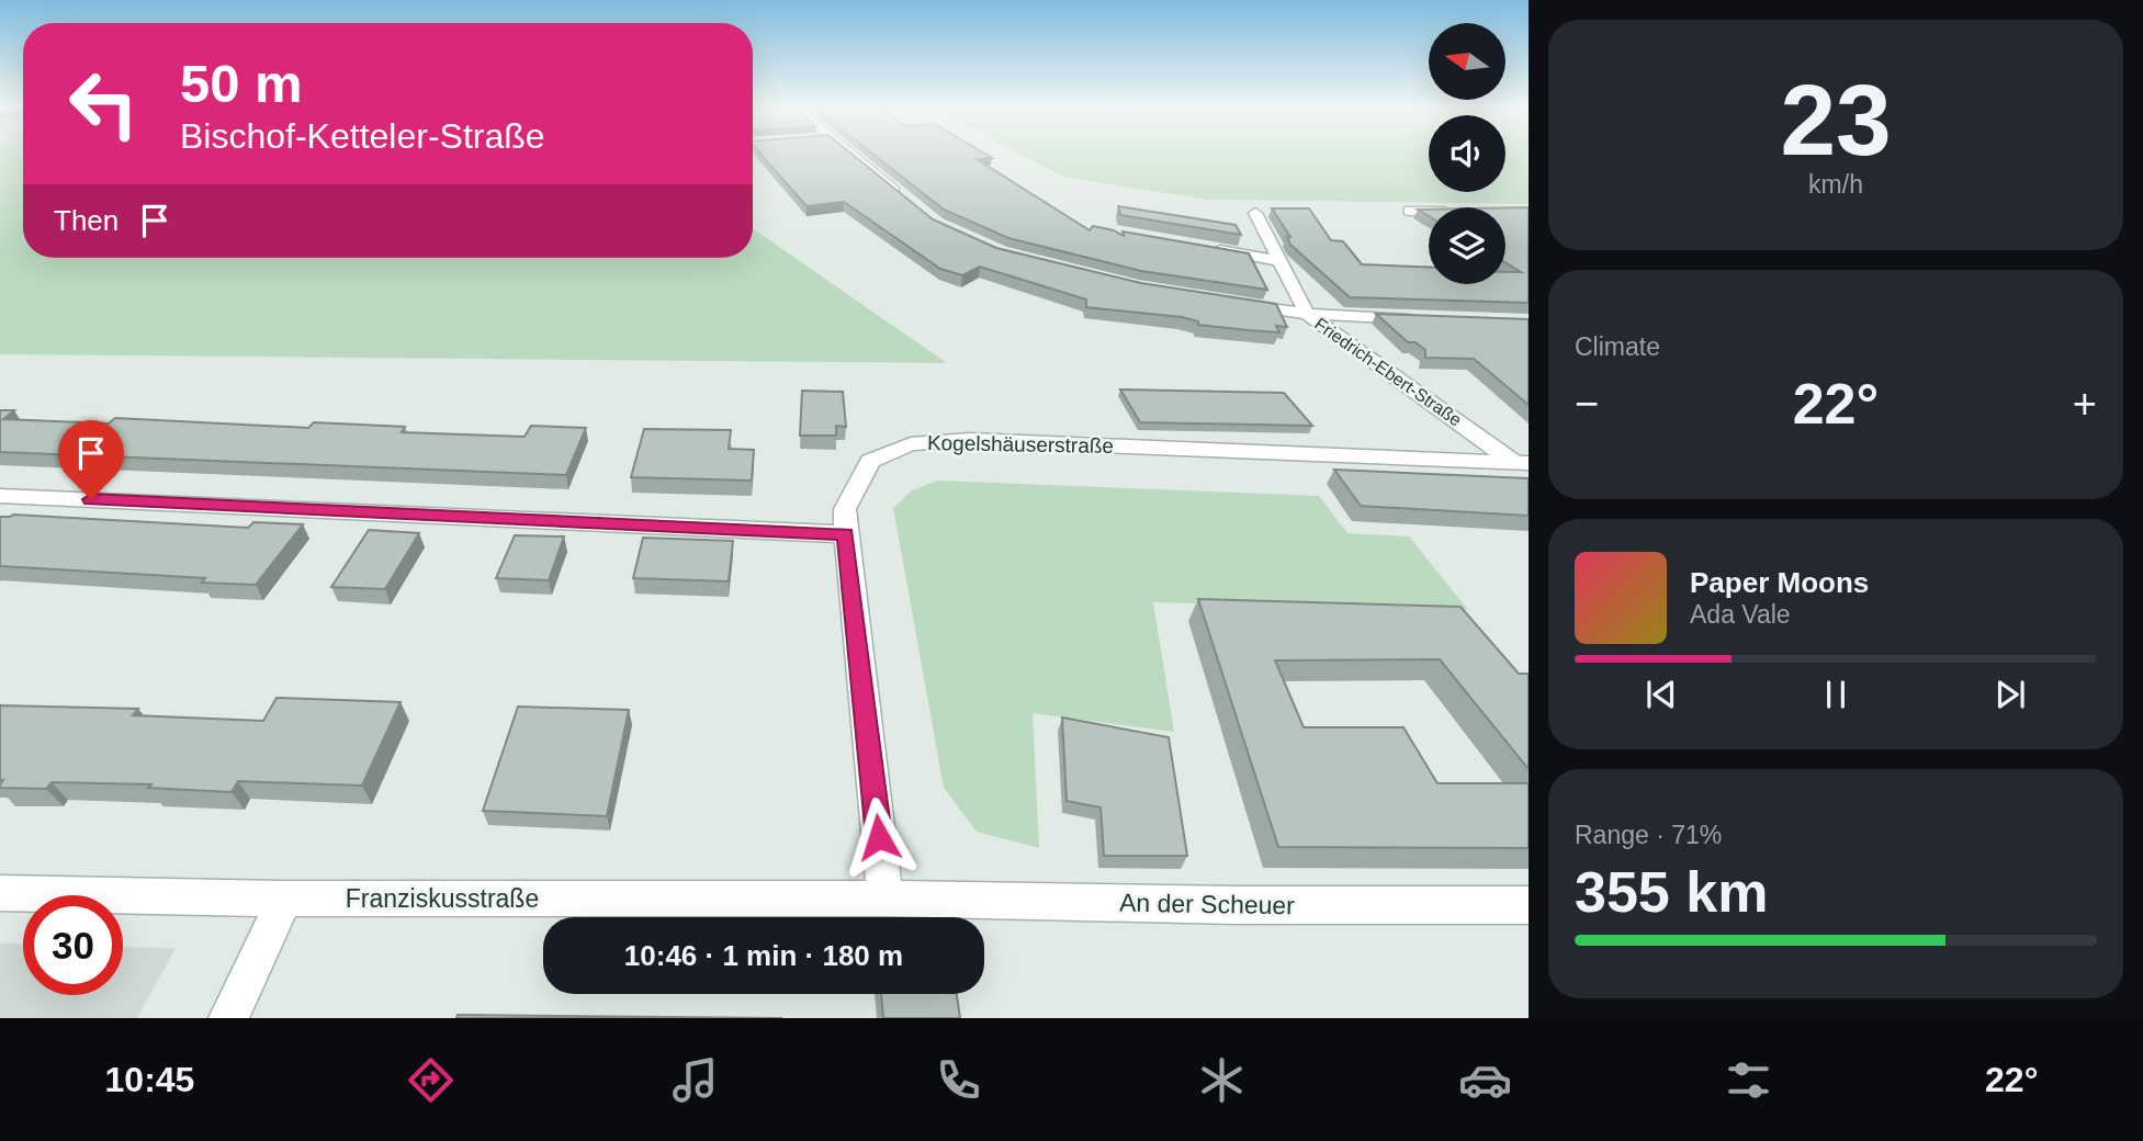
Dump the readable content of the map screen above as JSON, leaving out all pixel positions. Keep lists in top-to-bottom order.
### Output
{
  "streets": {
    "street": [
      "Friedrich-Ebert-Straße",
      "Kogelshäuserstraße",
      "Franziskusstraße",
      "An der Scheuer"
    ]
  },
  "crossings": [
    ["Friedrich-Ebert-Straße", "Kogelshäuserstraße"],
    ["Kogelshäuserstraße", "Franziskusstraße"],
    ["Kogelshäuserstraße", "An der Scheuer"],
    ["Franziskusstraße", "An der Scheuer"]
  ],
  "north": "left",
  "page": {
    "tile": [
      ["23", "km/h"],
      "Climate",
      ["Range · 71%", "355 km"]
    ],
    "turn": ["50 m", "Bischof-Ketteler-Straße"],
    "then": "Then",
    "heat": ["−", "22°", "+"],
    "song": ["Paper Moons", "Ada Vale"],
    "limit": "30",
    "trip": "10:46 · 1 min · 180 m",
    "tabs": ["10:45", "22°"]
  }
}
